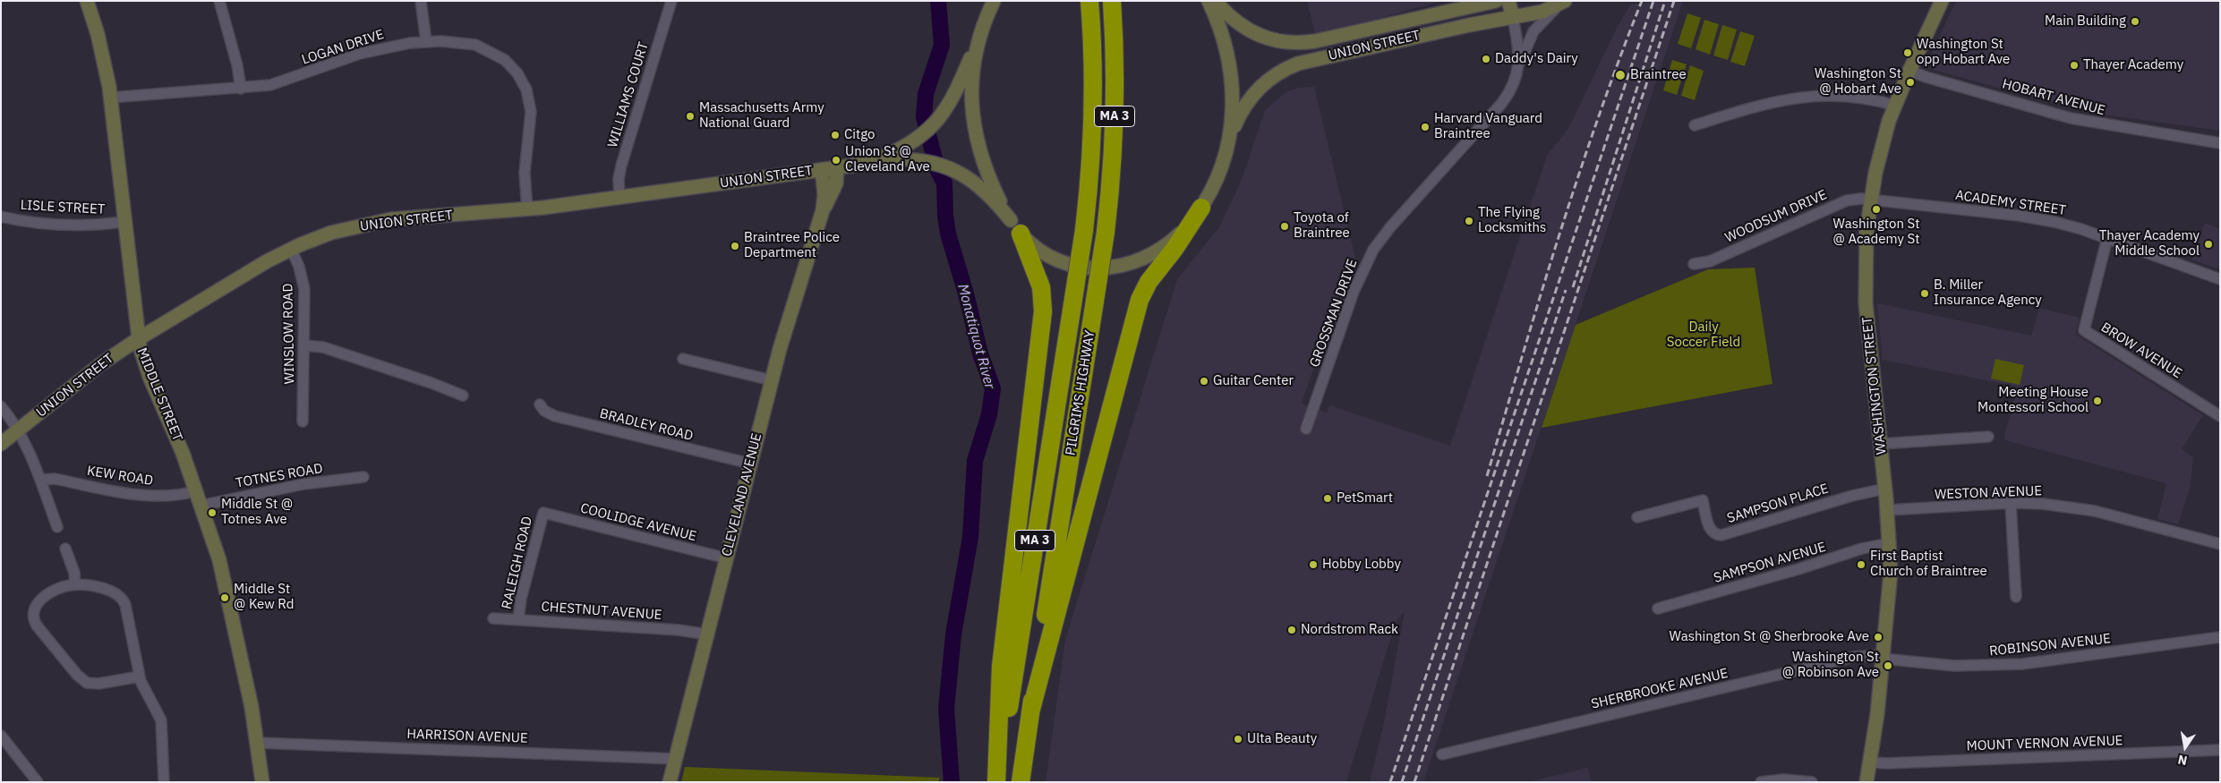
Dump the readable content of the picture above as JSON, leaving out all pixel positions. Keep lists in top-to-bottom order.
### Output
{
  "streets": {
    "highway": ["MA 3", "PILGRIMS HIGHWAY"],
    "main road": [
      "UNION STREET",
      "WASHINGTON STREET",
      "MIDDLE STREET",
      "CLEVELAND AVENUE"
    ],
    "street": [
      "LOGAN DRIVE",
      "WILLIAMS COURT",
      "HOBART AVENUE",
      "ACADEMY STREET",
      "LISLE STREET",
      "WOODSUM DRIVE",
      "GROSSMAN DRIVE",
      "WINSLOW ROAD",
      "BROW AVENUE",
      "BRADLEY ROAD",
      "KEW ROAD",
      "TOTNES ROAD",
      "WESTON AVENUE",
      "SAMPSON PLACE",
      "COOLIDGE AVENUE",
      "RALEIGH ROAD",
      "SAMPSON AVENUE",
      "CHESTNUT AVENUE",
      "ROBINSON AVENUE",
      "SHERBROOKE AVENUE",
      "HARRISON AVENUE",
      "MOUNT VERNON AVENUE"
    ]
  },
  "crossings": [
    ["UNION STREET", "LOGAN DRIVE"],
    ["UNION STREET", "WILLIAMS COURT"],
    ["UNION STREET", "GROSSMAN DRIVE"],
    ["UNION STREET", "WINSLOW ROAD"],
    ["UNION STREET", "MIDDLE STREET"],
    ["UNION STREET", "CLEVELAND AVENUE"],
    ["LOGAN DRIVE", "MIDDLE STREET"],
    ["HOBART AVENUE", "WASHINGTON STREET"],
    ["ACADEMY STREET", "WOODSUM DRIVE"],
    ["ACADEMY STREET", "BROW AVENUE"],
    ["ACADEMY STREET", "WASHINGTON STREET"],
    ["LISLE STREET", "MIDDLE STREET"],
    ["WOODSUM DRIVE", "WASHINGTON STREET"],
    ["WASHINGTON STREET", "WESTON AVENUE"],
    ["WASHINGTON STREET", "SAMPSON PLACE"],
    ["WASHINGTON STREET", "SAMPSON AVENUE"],
    ["WASHINGTON STREET", "ROBINSON AVENUE"],
    ["WASHINGTON STREET", "SHERBROOKE AVENUE"],
    ["WASHINGTON STREET", "MOUNT VERNON AVENUE"],
    ["MIDDLE STREET", "KEW ROAD"],
    ["MIDDLE STREET", "TOTNES ROAD"],
    ["MIDDLE STREET", "HARRISON AVENUE"],
    ["BRADLEY ROAD", "CLEVELAND AVENUE"],
    ["CLEVELAND AVENUE", "COOLIDGE AVENUE"],
    ["CLEVELAND AVENUE", "CHESTNUT AVENUE"],
    ["CLEVELAND AVENUE", "HARRISON AVENUE"],
    ["COOLIDGE AVENUE", "RALEIGH ROAD"],
    ["RALEIGH ROAD", "CHESTNUT AVENUE"],
    ["ROBINSON AVENUE", "SHERBROOKE AVENUE"]
  ],
  "water": ["Monatiquot River"],
  "parks": ["Daily Soccer Field"],
  "places": [
    "Main Building",
    "Washington St opp Hobart Ave",
    "Daddy's Dairy",
    "Thayer Academy",
    "Braintree",
    "Washington St @ Hobart Ave",
    "Massachusetts Army National Guard",
    "Harvard Vanguard Braintree",
    "Citgo",
    "Union St @ Cleveland Ave",
    "Washington St @ Academy St",
    "The Flying Locksmiths",
    "Toyota of Braintree",
    "Thayer Academy Middle School",
    "Braintree Police Department",
    "B. Miller Insurance Agency",
    "Guitar Center",
    "Meeting House Montessori School",
    "PetSmart",
    "Middle St @ Totnes Ave",
    "Hobby Lobby",
    "First Baptist Church of Braintree",
    "Middle St @ Kew Rd",
    "Nordstrom Rack",
    "Washington St @ Sherbrooke Ave",
    "Washington St @ Robinson Ave",
    "Ulta Beauty"
  ],
  "north": "bottom"
}
